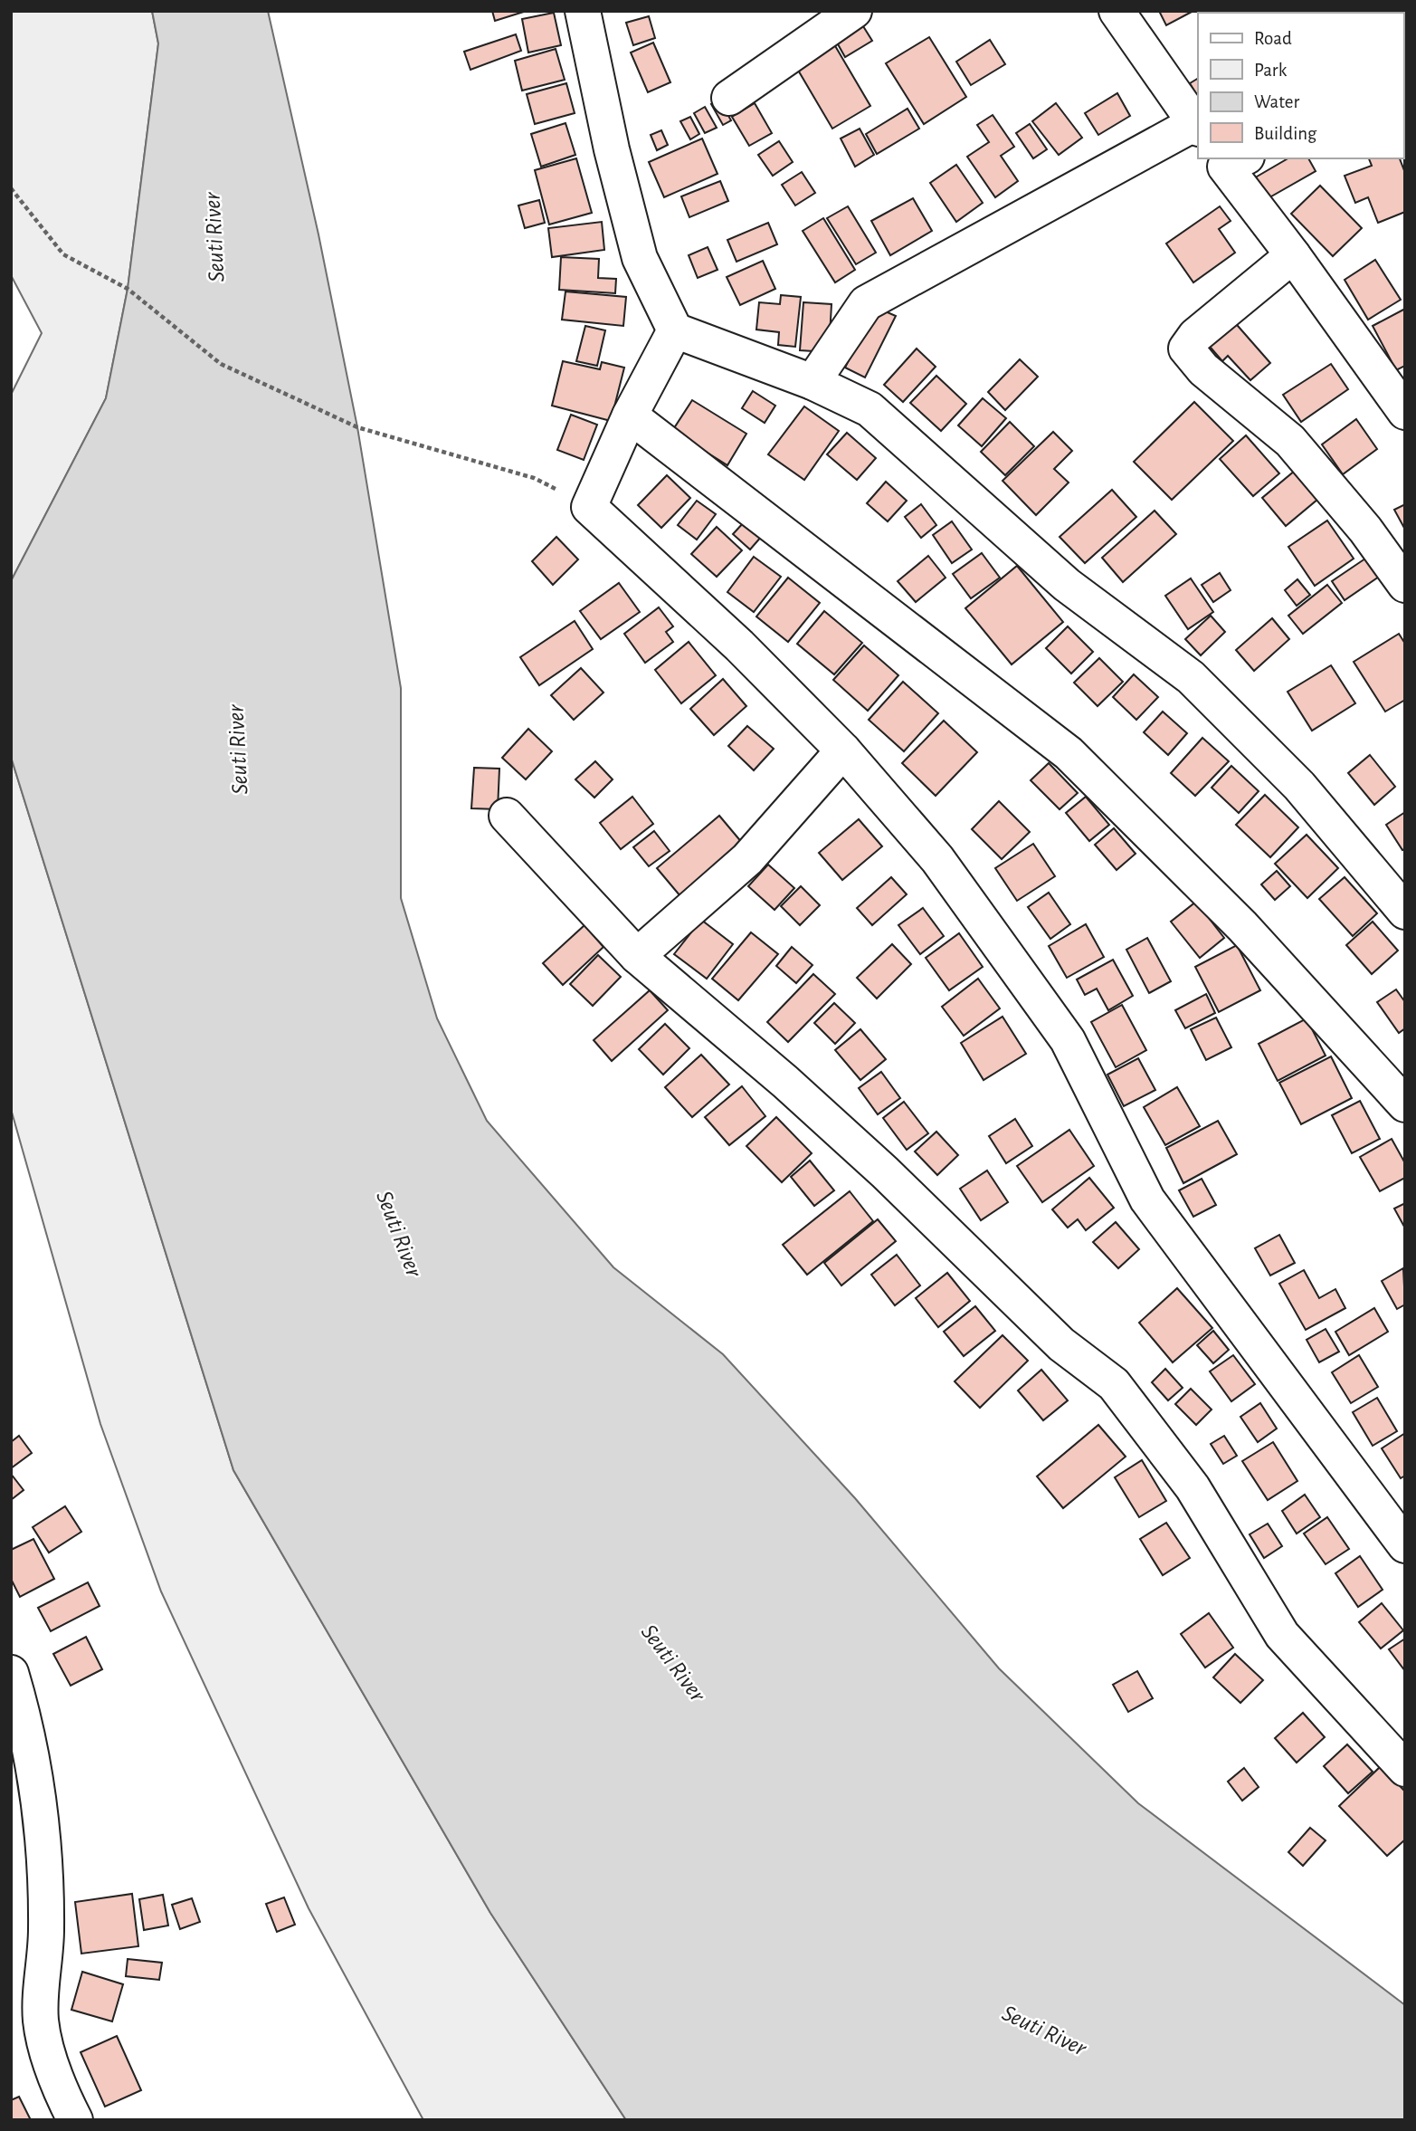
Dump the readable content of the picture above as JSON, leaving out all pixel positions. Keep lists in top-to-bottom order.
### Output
{
  "water": ["Seuti River"],
  "legend": [
    "Road",
    "Park",
    "Water",
    "Building"
  ]
}
